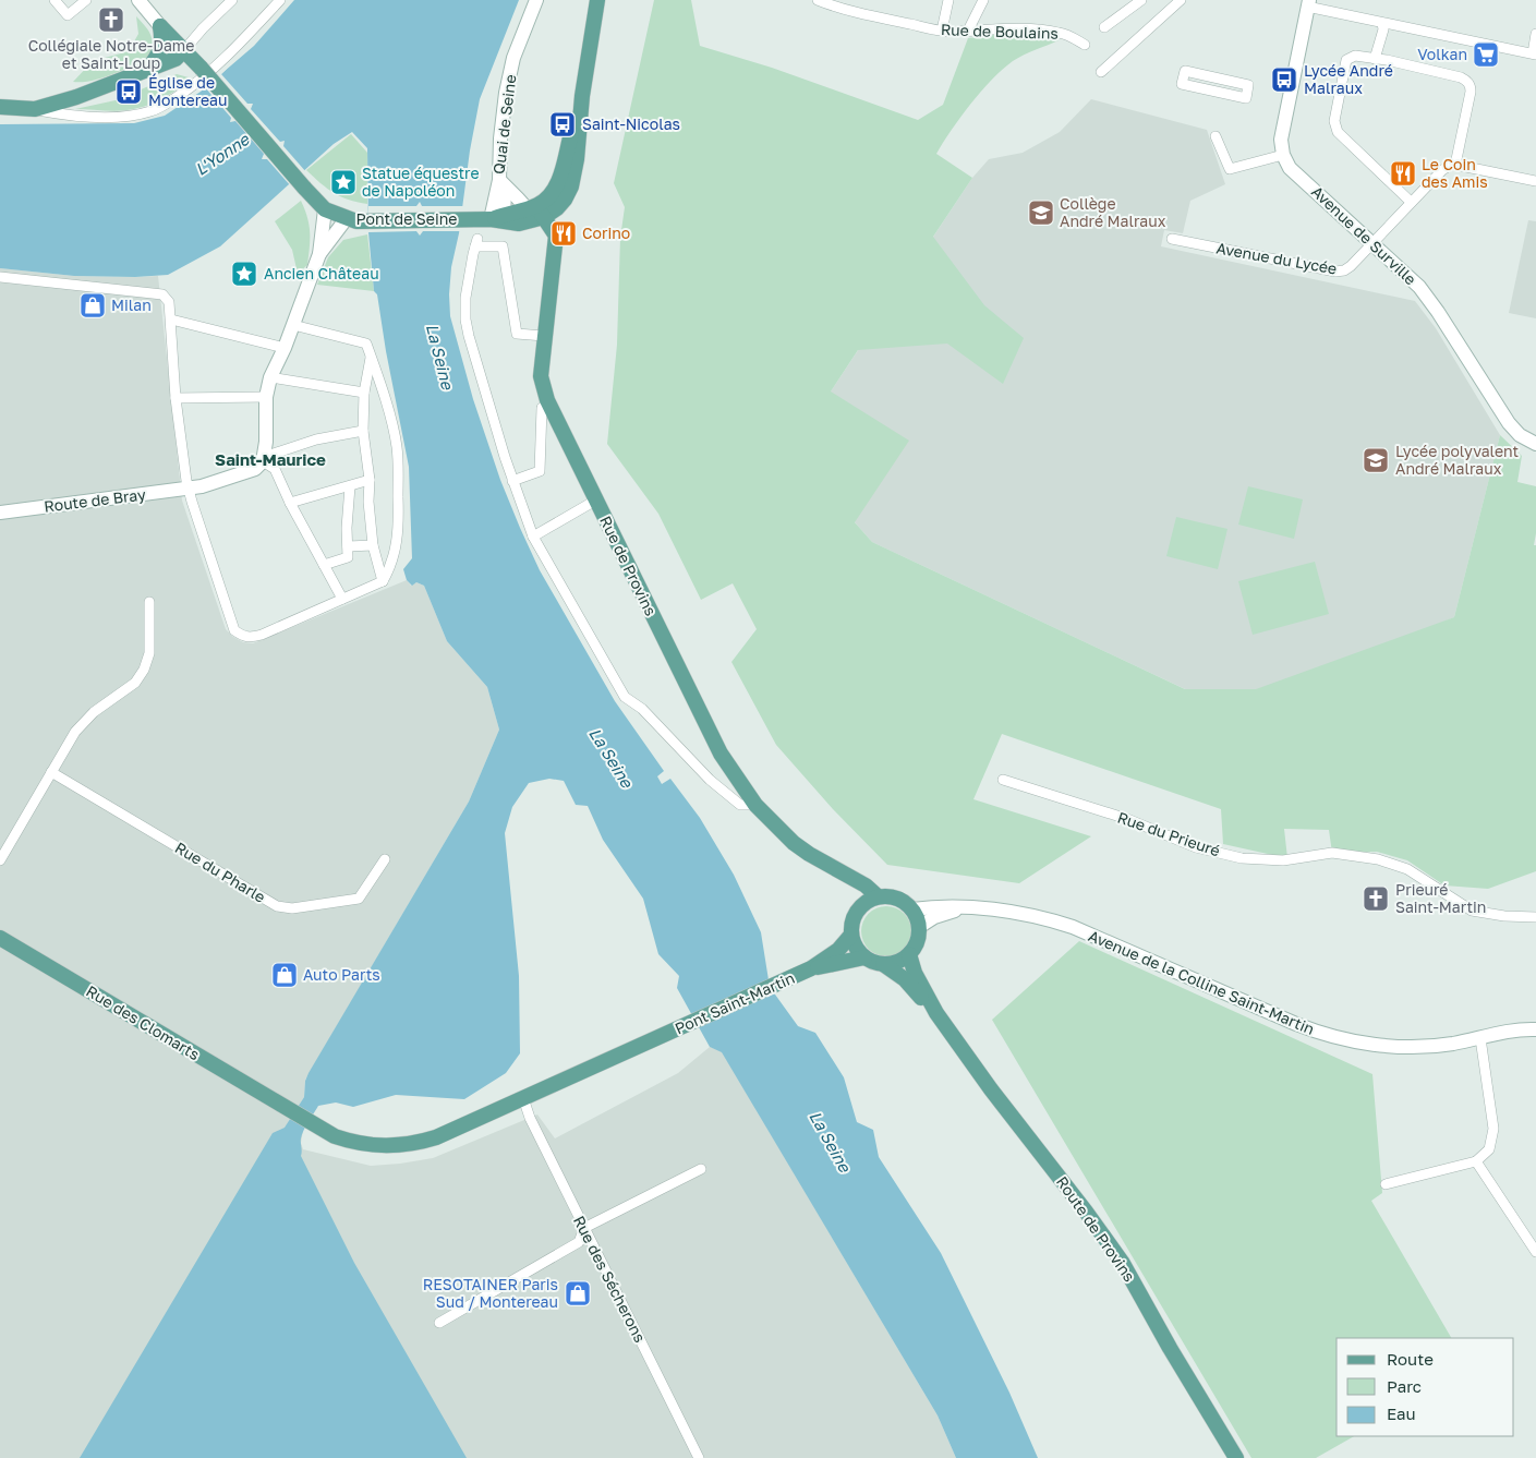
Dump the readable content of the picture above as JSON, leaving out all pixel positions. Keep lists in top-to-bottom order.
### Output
{
  "streets": {
    "main road": [
      "Pont de Seine",
      "Rue de Provins",
      "Pont Saint-Martin",
      "Rue des Clomarts",
      "Route de Provins"
    ],
    "street": [
      "Rue de Boulains",
      "Quai de Seine",
      "Avenue de Surville",
      "Avenue du Lycée",
      "Route de Bray",
      "Rue du Prieuré",
      "Rue du Pharle",
      "Avenue de la Colline Saint-Martin",
      "Rue des Sécherons"
    ]
  },
  "crossings": [
    ["Quai de Seine", "Pont de Seine"],
    ["Pont de Seine", "Rue de Provins"],
    ["Avenue de Surville", "Avenue du Lycée"],
    ["Rue de Provins", "Avenue de la Colline Saint-Martin"],
    ["Pont Saint-Martin", "Rue des Clomarts"],
    ["Pont Saint-Martin", "Rue des Sécherons"],
    ["Rue des Clomarts", "Rue des Sécherons"]
  ],
  "districts": ["Saint-Maurice"],
  "water": ["L'Yonne", "La Seine"],
  "places": {
    "church": ["Collégiale Notre-Dame et Saint-Loup", "Prieuré Saint-Martin"],
    "supermarket": ["Volkan"],
    "bus stop": ["Lycée André Malraux", "Église de Montereau", "Saint-Nicolas"],
    "restaurant": ["Le Coin des Amis", "Corino"],
    "place": ["Statue équestre de Napoléon", "Ancien Château"],
    "school or university": ["Collège André Malraux", "Lycée polyvalent André Malraux"],
    "shop": ["Milan", "Auto Parts", "RESOTAINER Paris Sud / Montereau"]
  },
  "legend": ["Route", "Parc", "Eau"]
}
